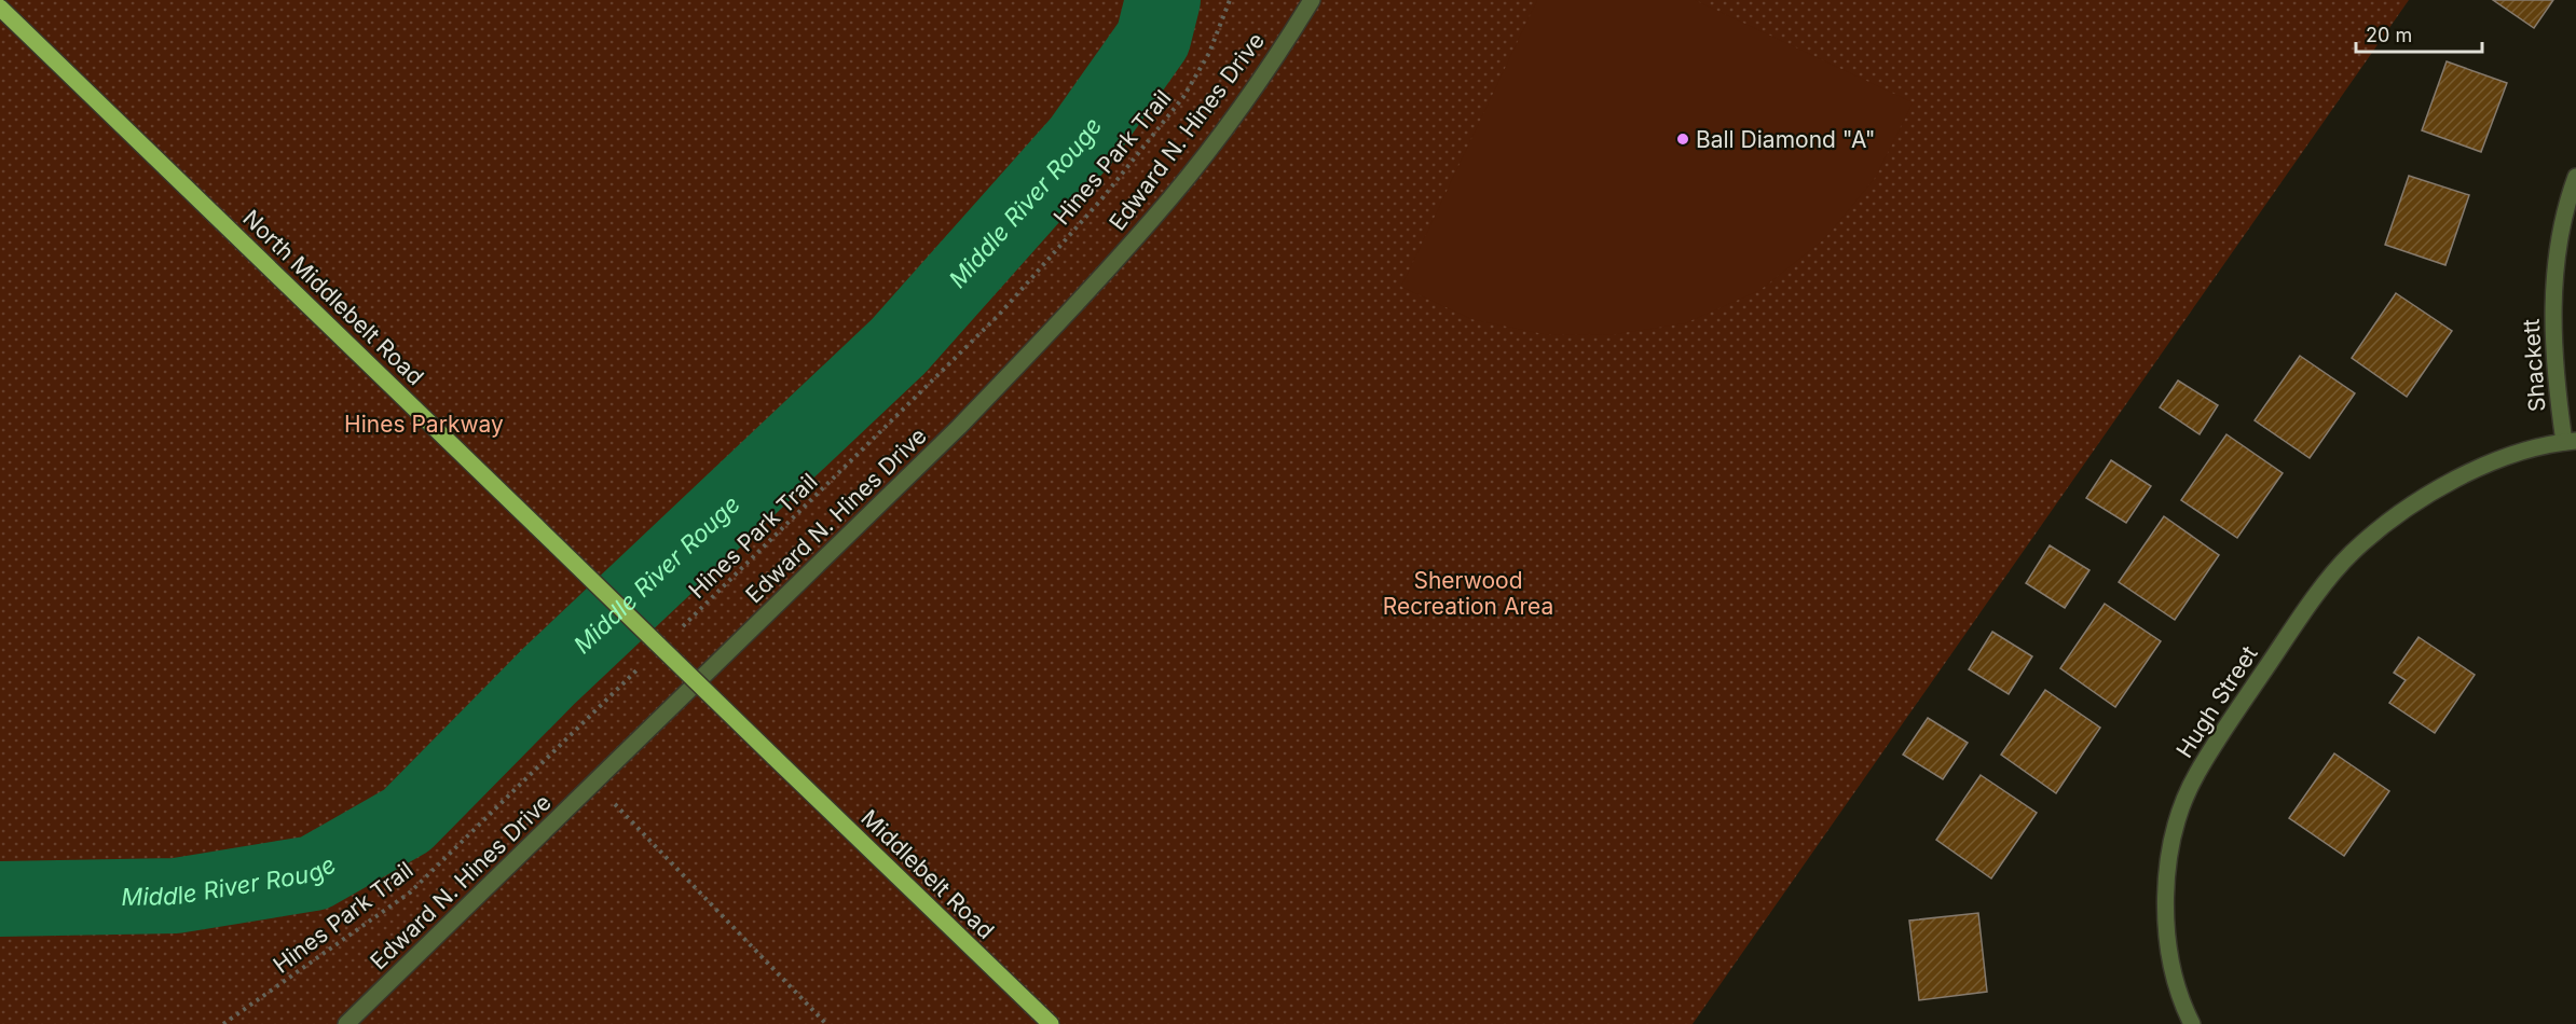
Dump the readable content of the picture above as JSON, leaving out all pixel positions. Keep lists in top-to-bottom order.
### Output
{
  "streets": {
    "main road": ["North Middlebelt Road", "Middlebelt Road"],
    "street": ["Edward N. Hines Drive", "Shackett", "Hugh Street"],
    "path": ["Hines Park Trail"]
  },
  "crossings": [
    ["North Middlebelt Road", "Middlebelt Road"],
    ["Shackett", "Hugh Street"]
  ],
  "water": ["Middle River Rouge"],
  "parks": ["Hines Parkway", "Sherwood Recreation Area"],
  "places": ["Ball Diamond \"A\""],
  "scale_bar": "20 m"
}
